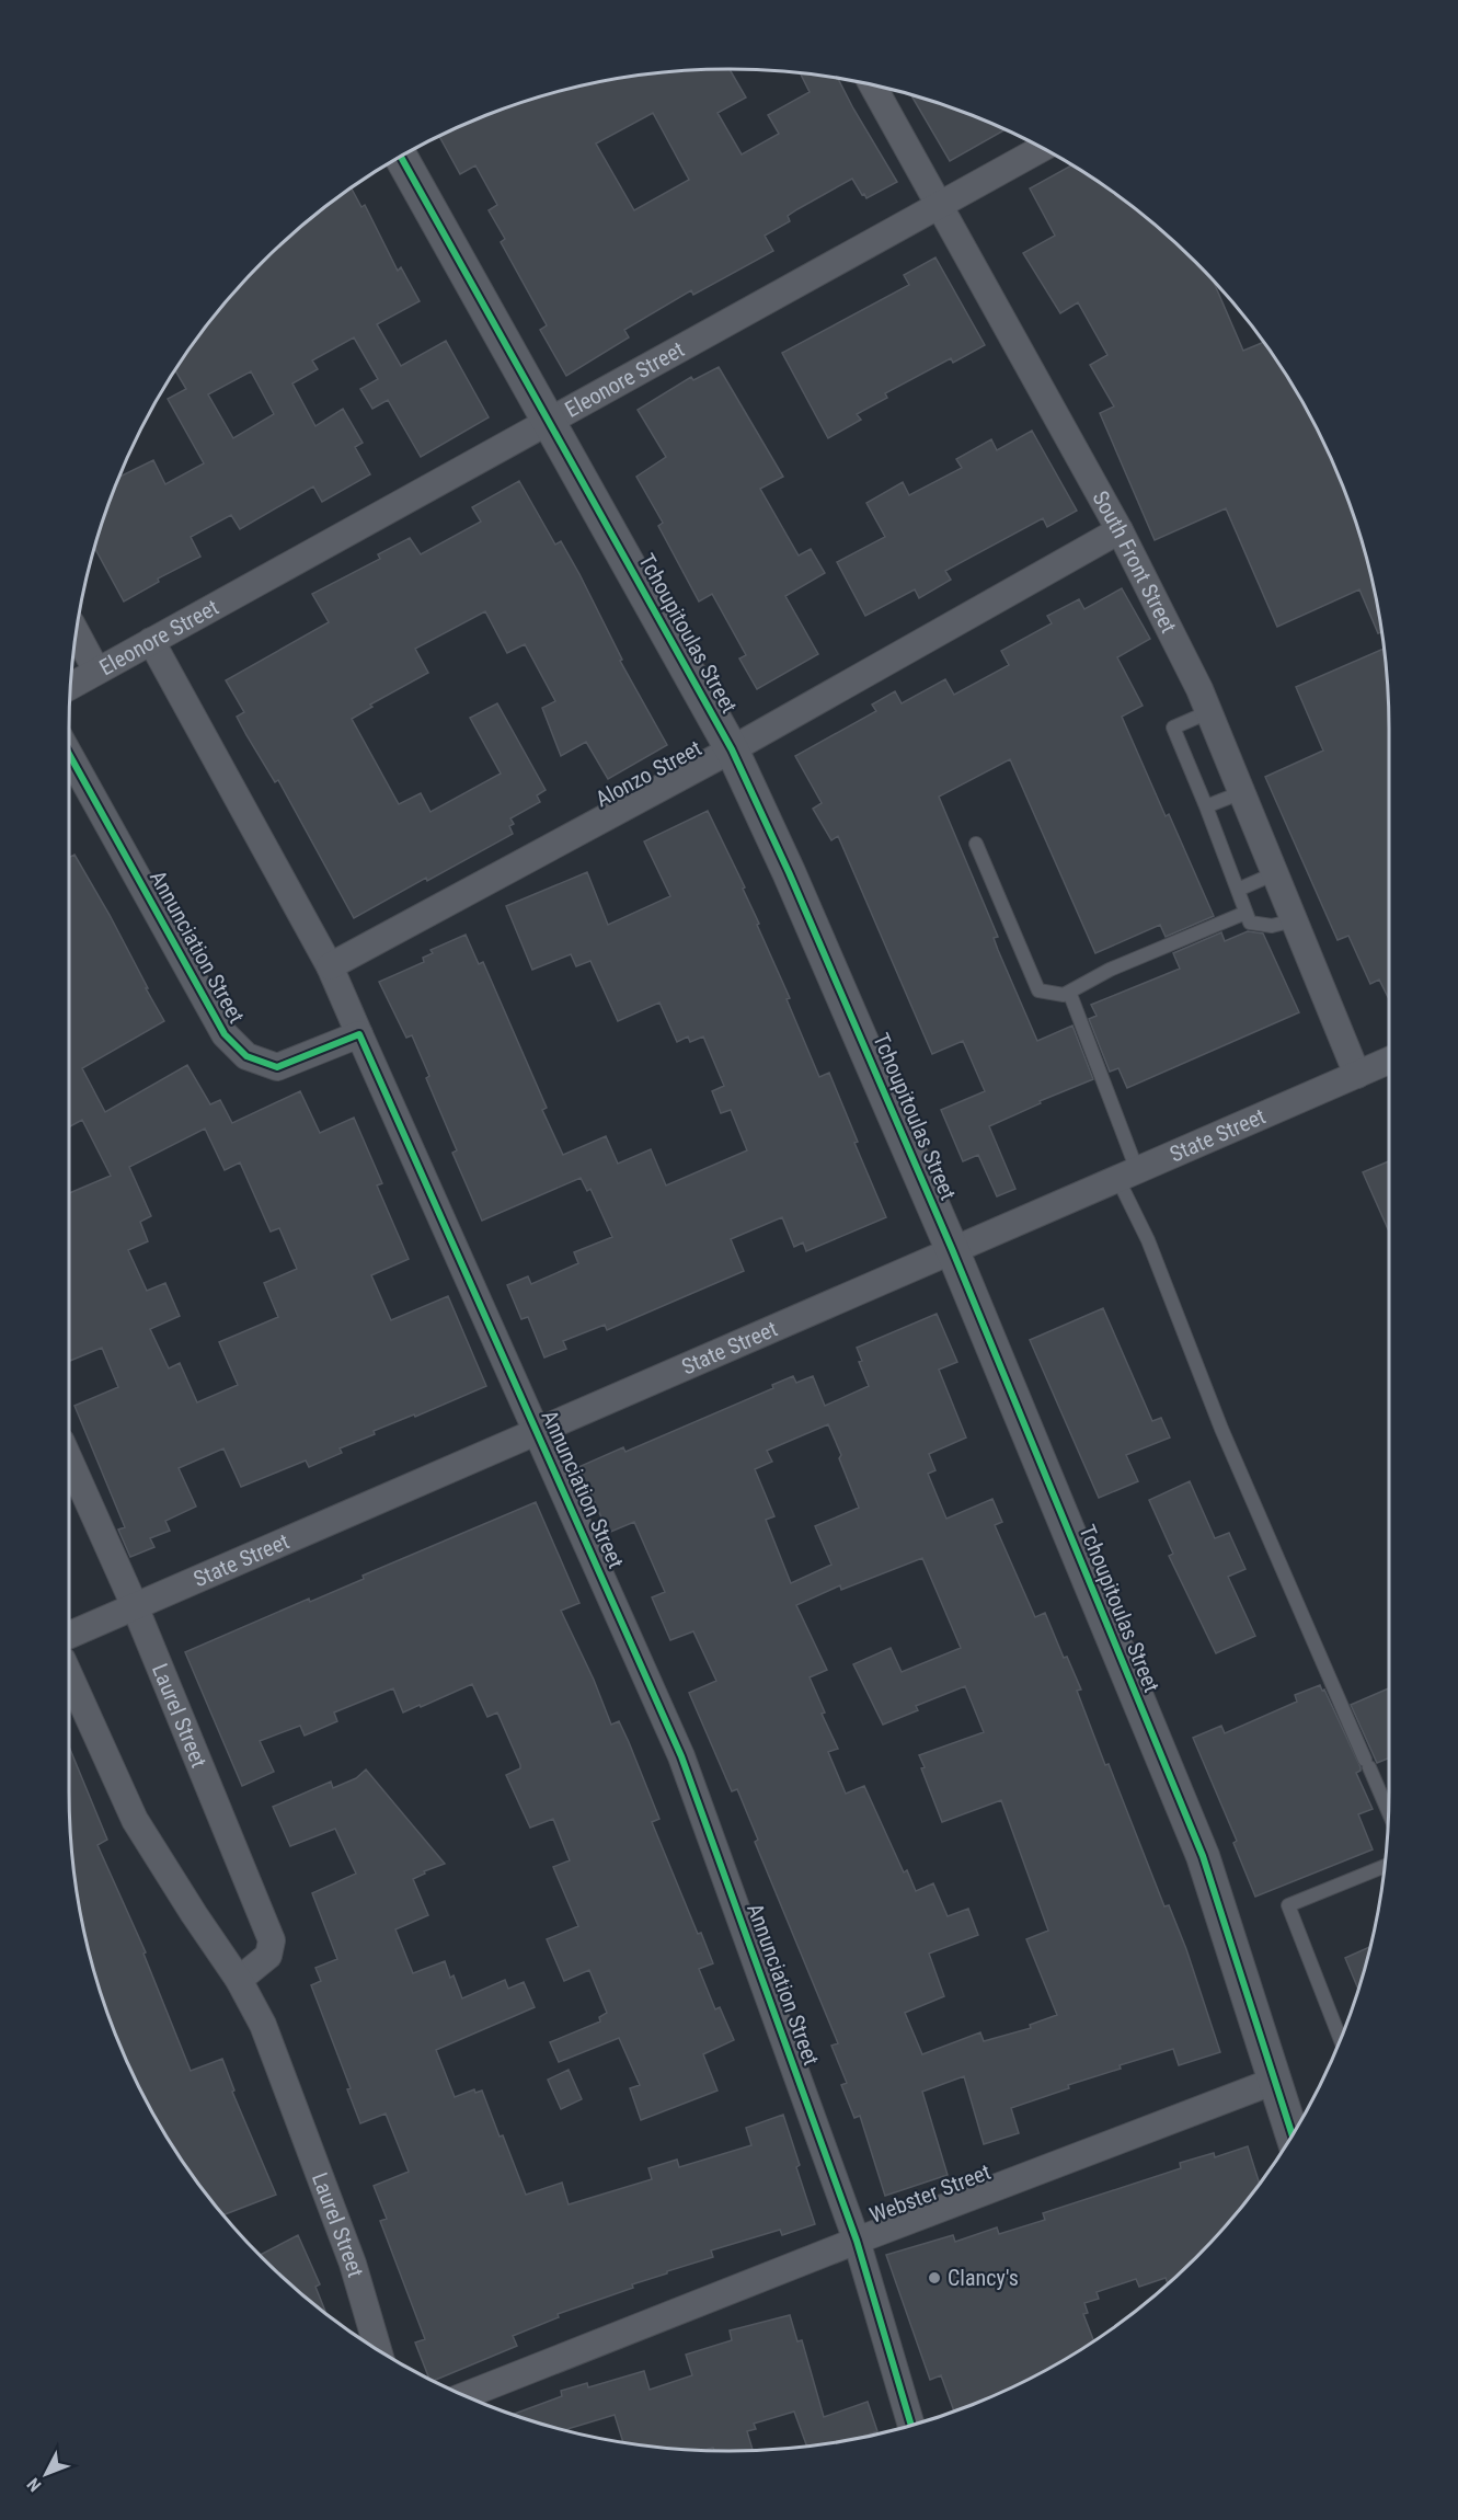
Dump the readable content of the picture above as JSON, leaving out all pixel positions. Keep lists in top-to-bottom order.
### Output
{
  "streets": {
    "street": [
      "Eleonore Street",
      "South Front Street",
      "Tchoupitoulas Street",
      "Alonzo Street",
      "Annunciation Street",
      "State Street",
      "Laurel Street",
      "Webster Street"
    ]
  },
  "crossings": [
    ["Eleonore Street", "South Front Street"],
    ["Eleonore Street", "Tchoupitoulas Street"],
    ["Eleonore Street", "Annunciation Street"],
    ["South Front Street", "Alonzo Street"],
    ["South Front Street", "State Street"],
    ["Tchoupitoulas Street", "Alonzo Street"],
    ["Tchoupitoulas Street", "State Street"],
    ["Tchoupitoulas Street", "Webster Street"],
    ["Alonzo Street", "Annunciation Street"],
    ["Annunciation Street", "State Street"],
    ["Annunciation Street", "Webster Street"],
    ["State Street", "Laurel Street"]
  ],
  "places": ["Clancy's"],
  "north": "bottom left"
}
